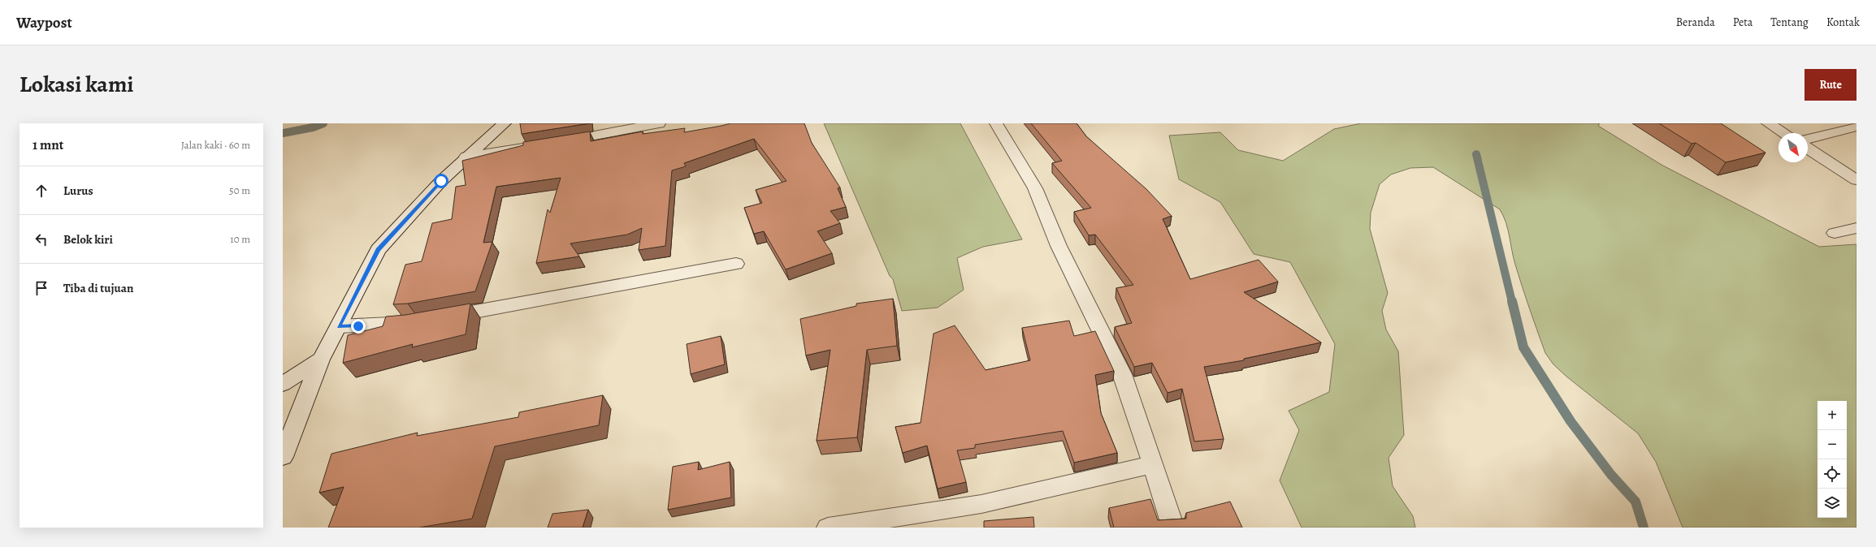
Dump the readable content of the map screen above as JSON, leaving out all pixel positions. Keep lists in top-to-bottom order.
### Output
{
  "north": "bottom right",
  "page": {
    "header": "Waypost",
    "nav": [
      "Beranda",
      "Peta",
      "Tentang",
      "Kontak"
    ],
    "title": "Lokasi kami",
    "buttons": "Rute",
    "heading": ["1 mnt", "Jalan kaki · 60 m"],
    "list": [
      ["Lurus", "50 m"],
      ["Belok kiri", "10 m"],
      "Tiba di tujuan"
    ],
    "map_buttons": ["+", "−"]
  }
}
